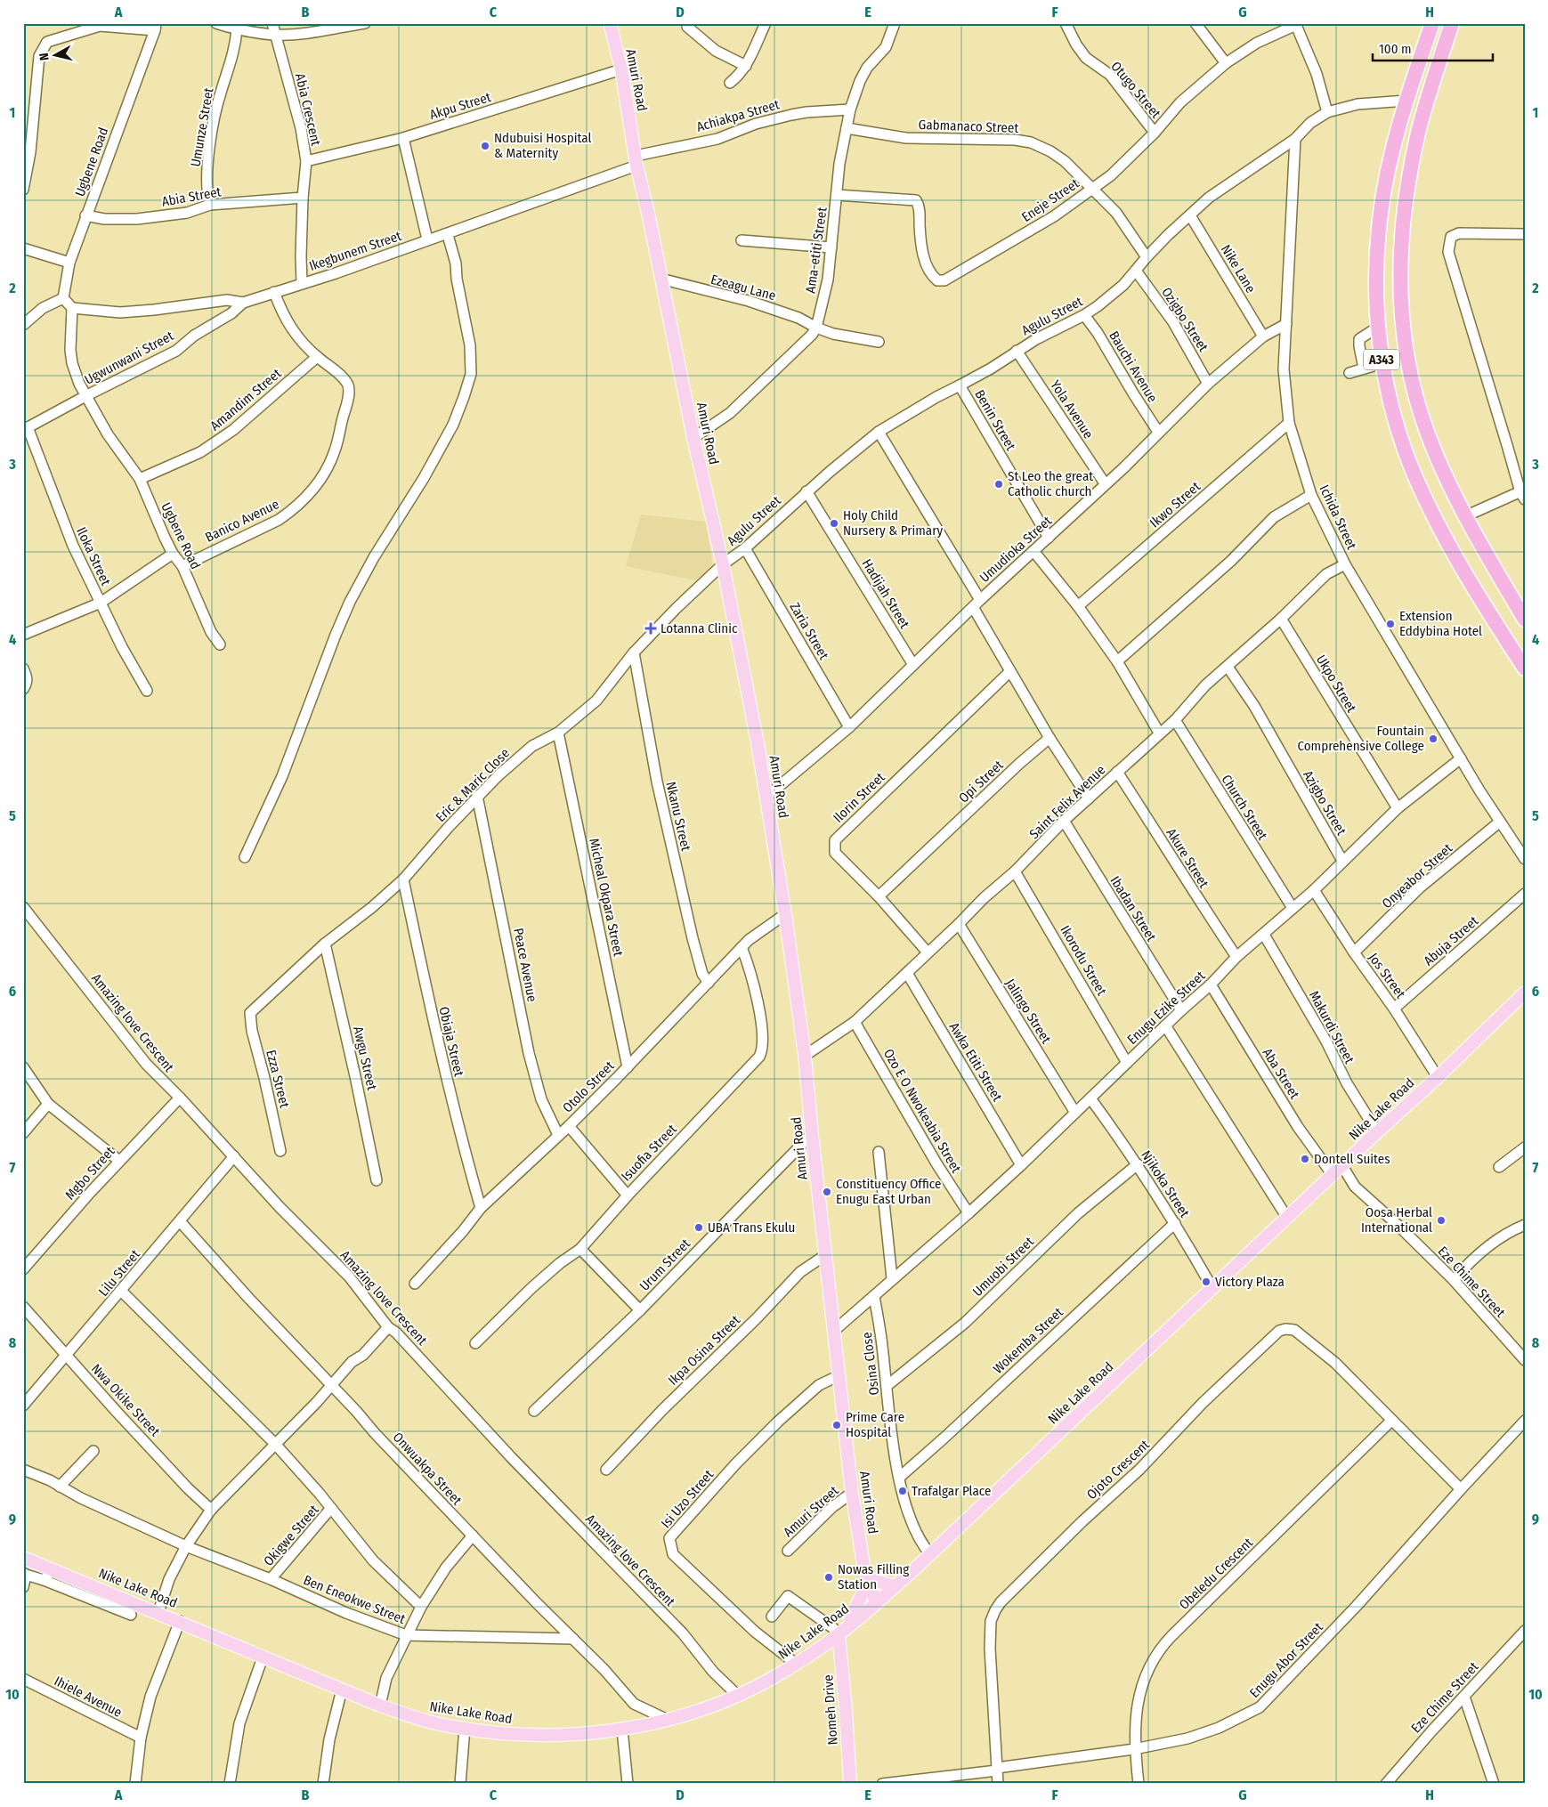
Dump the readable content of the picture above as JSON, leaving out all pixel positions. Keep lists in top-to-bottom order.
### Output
{
  "streets": {
    "highway": ["A343"],
    "main road": ["Amuri Road", "Nike Lake Road", "Nomeh Drive"],
    "street": [
      "Otugo Street",
      "Akpu Street",
      "Abia Crescent",
      "Achiakpa Street",
      "Gabmanaco Street",
      "Umunze Street",
      "Ugbene Road",
      "Abia Street",
      "Eneje Street",
      "Ama-etiti Street",
      "Ikegbunem Street",
      "Nike Lane",
      "Ezeagu Lane",
      "Agulu Street",
      "Ozigbo Street",
      "Ugwunwani Street",
      "Bauchi Avenue",
      "Amandim Street",
      "Yola Avenue",
      "Benin Street",
      "Ikwo Street",
      "Ichida Street",
      "Banico Avenue",
      "Umudioka Street",
      "Iloka Street",
      "Hadijah Street",
      "Zaria Street",
      "Ukpo Street",
      "Opi Street",
      "Eric & Maric Close",
      "Ilorin Street",
      "Saint Felix Avenue",
      "Azigbo Street",
      "Church Street",
      "Nkanu Street",
      "Akure Street",
      "Onyeabor Street",
      "Micheal Okpara Street",
      "Ibadan Street",
      "Abuja Street",
      "Ikorodu Street",
      "Peace Avenue",
      "Jos Street",
      "Enugu Ezike Street",
      "Jalingo Street",
      "Amazing love Crescent",
      "Makurdi Street",
      "Obiaja Street",
      "Awgu Street",
      "Awka Etiti Street",
      "Aba Street",
      "Ezza Street",
      "Otolo Street",
      "Ozo E O Nwokeabia Street",
      "Isuofia Street",
      "Mgbo Street",
      "Njikoka Street",
      "Urum Street",
      "Umuobi Street",
      "Lilu Street",
      "Eze Chime Street",
      "Wokemba Street",
      "Ikpa Osina Street",
      "Osina Close",
      "Nwa Okike Street",
      "Onwuakpa Street",
      "Ojoto Crescent",
      "Isi Uzo Street",
      "Amuri Street",
      "Okigwe Street",
      "Obeledu Crescent",
      "Ben Eneokwe Street",
      "Enugu Abor Street",
      "Ihiele Avenue"
    ]
  },
  "crossings": [
    ["Amuri Road", "Akpu Street"],
    ["Amuri Road", "Achiakpa Street"],
    ["Amuri Road", "Ama-etiti Street"],
    ["Amuri Road", "Ikegbunem Street"],
    ["Amuri Road", "Ezeagu Lane"],
    ["Amuri Road", "Agulu Street"],
    ["Amuri Road", "Umudioka Street"],
    ["Amuri Road", "Saint Felix Avenue"],
    ["Amuri Road", "Enugu Ezike Street"],
    ["Amuri Road", "Otolo Street"],
    ["Amuri Road", "Nike Lake Road"],
    ["Amuri Road", "Urum Street"],
    ["Amuri Road", "Ikpa Osina Street"],
    ["Amuri Road", "Isi Uzo Street"],
    ["Amuri Road", "Amuri Street"],
    ["Otugo Street", "Eneje Street"],
    ["Akpu Street", "Abia Crescent"],
    ["Abia Crescent", "Abia Street"],
    ["Abia Crescent", "Ikegbunem Street"],
    ["Achiakpa Street", "Ama-etiti Street"],
    ["Achiakpa Street", "Ikegbunem Street"],
    ["Gabmanaco Street", "Eneje Street"],
    ["Gabmanaco Street", "Ama-etiti Street"],
    ["Gabmanaco Street", "Agulu Street"],
    ["Umunze Street", "Abia Street"],
    ["Ugbene Road", "Abia Street"],
    ["Ugbene Road", "Ikegbunem Street"],
    ["Ugbene Road", "Ugwunwani Street"],
    ["Ugbene Road", "Amandim Street"],
    ["Ugbene Road", "Banico Avenue"],
    ["Eneje Street", "Ama-etiti Street"],
    ["Ama-etiti Street", "Ezeagu Lane"],
    ["Ikegbunem Street", "Ugwunwani Street"],
    ["Ikegbunem Street", "Banico Avenue"],
    ["Nike Lane", "Agulu Street"],
    ["Nike Lane", "Umudioka Street"],
    ["Agulu Street", "Ozigbo Street"],
    ["Agulu Street", "A343"],
    ["Agulu Street", "Bauchi Avenue"],
    ["Agulu Street", "Yola Avenue"],
    ["Agulu Street", "Benin Street"],
    ["Agulu Street", "Ichida Street"],
    ["Agulu Street", "Hadijah Street"],
    ["Agulu Street", "Zaria Street"],
    ["Agulu Street", "Eric & Maric Close"],
    ["Ozigbo Street", "Umudioka Street"],
    ["Ugwunwani Street", "Iloka Street"],
    ["Bauchi Avenue", "Umudioka Street"],
    ["Amandim Street", "Banico Avenue"],
    ["Yola Avenue", "Umudioka Street"],
    ["Benin Street", "Umudioka Street"],
    ["Ikwo Street", "Ichida Street"],
    ["Ichida Street", "Umudioka Street"],
    ["Ichida Street", "Saint Felix Avenue"],
    ["Ichida Street", "Onyeabor Street"],
    ["Ichida Street", "Enugu Ezike Street"],
    ["Umudioka Street", "Hadijah Street"],
    ["Umudioka Street", "Zaria Street"],
    ["Ukpo Street", "Saint Felix Avenue"],
    ["Ukpo Street", "Enugu Ezike Street"],
    ["Opi Street", "Ilorin Street"],
    ["Eric & Maric Close", "Nkanu Street"],
    ["Eric & Maric Close", "Micheal Okpara Street"],
    ["Eric & Maric Close", "Peace Avenue"],
    ["Eric & Maric Close", "Obiaja Street"],
    ["Eric & Maric Close", "Awgu Street"],
    ["Eric & Maric Close", "Ezza Street"],
    ["Ilorin Street", "Saint Felix Avenue"],
    ["Saint Felix Avenue", "Azigbo Street"],
    ["Saint Felix Avenue", "Church Street"],
    ["Saint Felix Avenue", "Akure Street"],
    ["Saint Felix Avenue", "Ibadan Street"],
    ["Saint Felix Avenue", "Ikorodu Street"],
    ["Saint Felix Avenue", "Jalingo Street"],
    ["Saint Felix Avenue", "Awka Etiti Street"],
    ["Saint Felix Avenue", "Ozo E O Nwokeabia Street"],
    ["Azigbo Street", "Enugu Ezike Street"],
    ["Church Street", "Enugu Ezike Street"],
    ["Nkanu Street", "Otolo Street"],
    ["Akure Street", "Enugu Ezike Street"],
    ["Onyeabor Street", "Jos Street"],
    ["Micheal Okpara Street", "Otolo Street"],
    ["Ibadan Street", "Enugu Ezike Street"],
    ["Abuja Street", "Jos Street"],
    ["Ikorodu Street", "Enugu Ezike Street"],
    ["Peace Avenue", "Otolo Street"],
    ["Jos Street", "Enugu Ezike Street"],
    ["Jos Street", "Nike Lake Road"],
    ["Enugu Ezike Street", "Jalingo Street"],
    ["Enugu Ezike Street", "Makurdi Street"],
    ["Enugu Ezike Street", "Awka Etiti Street"],
    ["Enugu Ezike Street", "Aba Street"],
    ["Enugu Ezike Street", "Ozo E O Nwokeabia Street"],
    ["Enugu Ezike Street", "Njikoka Street"],
    ["Enugu Ezike Street", "Osina Close"],
    ["Amazing love Crescent", "Nike Lake Road"],
    ["Amazing love Crescent", "Mgbo Street"],
    ["Amazing love Crescent", "Lilu Street"],
    ["Makurdi Street", "Nike Lake Road"],
    ["Obiaja Street", "Otolo Street"],
    ["Aba Street", "Nike Lake Road"],
    ["Otolo Street", "Isuofia Street"],
    ["Nike Lake Road", "Njikoka Street"],
    ["Nike Lake Road", "Eze Chime Street"],
    ["Nike Lake Road", "Osina Close"],
    ["Nike Lake Road", "Onwuakpa Street"],
    ["Nike Lake Road", "Isi Uzo Street"],
    ["Nike Lake Road", "Nomeh Drive"],
    ["Njikoka Street", "Umuobi Street"],
    ["Njikoka Street", "Wokemba Street"],
    ["Umuobi Street", "Osina Close"],
    ["Lilu Street", "Nwa Okike Street"],
    ["Lilu Street", "Onwuakpa Street"],
    ["Wokemba Street", "Osina Close"],
    ["Onwuakpa Street", "Ben Eneokwe Street"],
    ["Ojoto Crescent", "Obeledu Crescent"],
    ["Ojoto Crescent", "Enugu Abor Street"],
    ["Okigwe Street", "Ben Eneokwe Street"],
    ["Obeledu Crescent", "Enugu Abor Street"]
  ],
  "places": {
    "other": [
      "Ndubuisi Hospital & Maternity",
      "St Leo the great Catholic church",
      "Holy Child Nursery & Primary",
      "Extension Eddybina Hotel",
      "Fountain Comprehensive College",
      "Dontell Suites",
      "Constituency Office Enugu East Urban",
      "Oosa Herbal International",
      "UBA Trans Ekulu",
      "Victory Plaza",
      "Prime Care Hospital",
      "Trafalgar Place",
      "Nowas Filling Station"
    ],
    "health": ["Lotanna Clinic"]
  },
  "scale_bar": "100 m",
  "north": "left",
  "grid": {
    "columns": [
      "A",
      "B",
      "C",
      "D",
      "E",
      "F",
      "G",
      "H"
    ],
    "rows": [
      "1",
      "2",
      "3",
      "4",
      "5",
      "6",
      "7",
      "8",
      "9",
      "10"
    ]
  }
}
